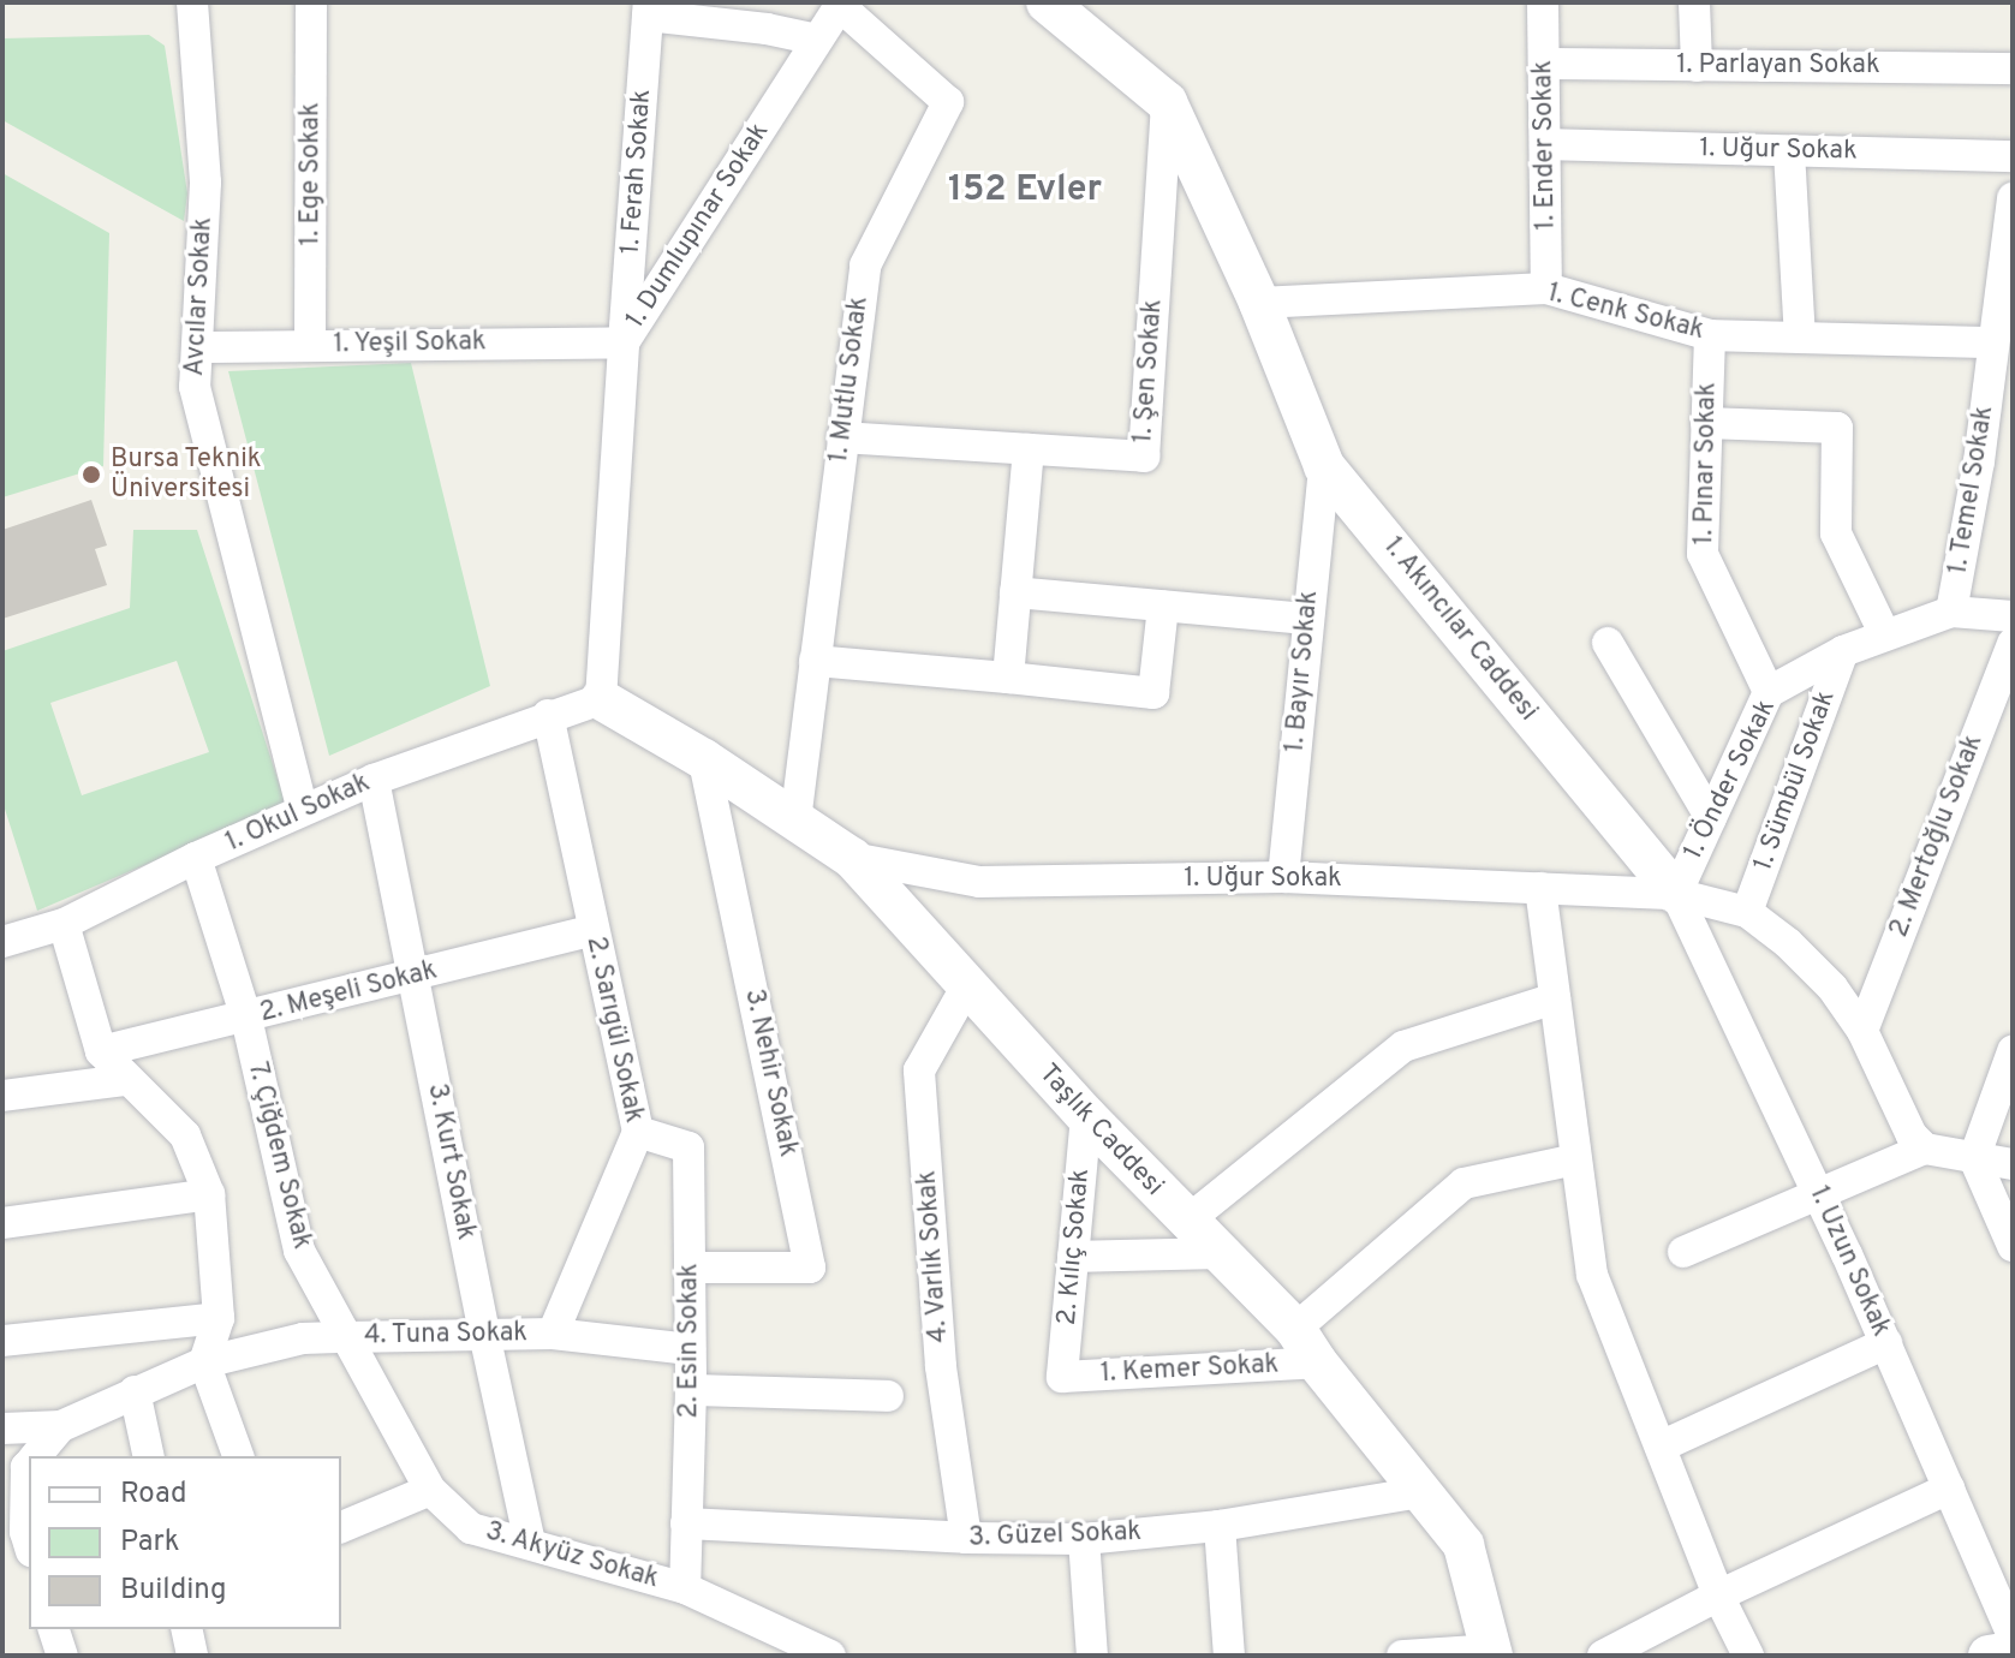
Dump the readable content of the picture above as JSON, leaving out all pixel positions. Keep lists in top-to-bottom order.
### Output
{
  "streets": {
    "street": [
      "1. Parlayan Sokak",
      "1. Ender Sokak",
      "1. Uğur Sokak",
      "1. Ferah Sokak",
      "1. Ege Sokak",
      "1. Dumlupınar Sokak",
      "Avcılar Sokak",
      "1. Cenk Sokak",
      "1. Yeşil Sokak",
      "1. Şen Sokak",
      "1. Mutlu Sokak",
      "1. Pınar Sokak",
      "1. Temel Sokak",
      "1. Akıncılar Caddesi",
      "1. Bayır Sokak",
      "1. Önder Sokak",
      "1. Sümbül Sokak",
      "1. Okul Sokak",
      "2. Mertoğlu Sokak",
      "2. Meşeli Sokak",
      "2. Sarıgül Sokak",
      "3. Nehir Sokak",
      "Taşlık Caddesi",
      "7. Çiğdem Sokak",
      "3. Kurt Sokak",
      "2. Kılıç Sokak",
      "4. Varlık Sokak",
      "1. Uzun Sokak",
      "4. Tuna Sokak",
      "2. Esin Sokak",
      "1. Kemer Sokak",
      "3. Güzel Sokak",
      "3. Akyüz Sokak"
    ]
  },
  "crossings": [
    ["1. Parlayan Sokak", "1. Ender Sokak"],
    ["1. Ender Sokak", "1. Uğur Sokak"],
    ["1. Ender Sokak", "1. Cenk Sokak"],
    ["1. Uğur Sokak", "1. Akıncılar Caddesi"],
    ["1. Uğur Sokak", "1. Bayır Sokak"],
    ["1. Uğur Sokak", "1. Önder Sokak"],
    ["1. Uğur Sokak", "Taşlık Caddesi"],
    ["1. Uğur Sokak", "1. Uzun Sokak"],
    ["1. Ferah Sokak", "1. Dumlupınar Sokak"],
    ["1. Ferah Sokak", "1. Yeşil Sokak"],
    ["1. Ege Sokak", "1. Yeşil Sokak"],
    ["1. Dumlupınar Sokak", "1. Yeşil Sokak"],
    ["1. Dumlupınar Sokak", "1. Mutlu Sokak"],
    ["1. Dumlupınar Sokak", "1. Okul Sokak"],
    ["1. Dumlupınar Sokak", "Taşlık Caddesi"],
    ["Avcılar Sokak", "1. Yeşil Sokak"],
    ["Avcılar Sokak", "1. Okul Sokak"],
    ["1. Cenk Sokak", "1. Pınar Sokak"],
    ["1. Cenk Sokak", "1. Temel Sokak"],
    ["1. Cenk Sokak", "1. Akıncılar Caddesi"],
    ["1. Şen Sokak", "1. Mutlu Sokak"],
    ["1. Şen Sokak", "1. Akıncılar Caddesi"],
    ["1. Mutlu Sokak", "Taşlık Caddesi"],
    ["1. Pınar Sokak", "1. Önder Sokak"],
    ["1. Temel Sokak", "1. Önder Sokak"],
    ["1. Akıncılar Caddesi", "1. Bayır Sokak"],
    ["1. Akıncılar Caddesi", "1. Önder Sokak"],
    ["1. Akıncılar Caddesi", "1. Uzun Sokak"],
    ["1. Önder Sokak", "1. Sümbül Sokak"],
    ["1. Önder Sokak", "1. Uzun Sokak"],
    ["1. Okul Sokak", "2. Sarıgül Sokak"],
    ["1. Okul Sokak", "Taşlık Caddesi"],
    ["1. Okul Sokak", "7. Çiğdem Sokak"],
    ["1. Okul Sokak", "3. Kurt Sokak"],
    ["2. Meşeli Sokak", "2. Sarıgül Sokak"],
    ["2. Meşeli Sokak", "7. Çiğdem Sokak"],
    ["2. Meşeli Sokak", "3. Kurt Sokak"],
    ["2. Sarıgül Sokak", "4. Tuna Sokak"],
    ["2. Sarıgül Sokak", "2. Esin Sokak"],
    ["3. Nehir Sokak", "Taşlık Caddesi"],
    ["3. Nehir Sokak", "2. Esin Sokak"],
    ["Taşlık Caddesi", "2. Kılıç Sokak"],
    ["Taşlık Caddesi", "4. Varlık Sokak"],
    ["Taşlık Caddesi", "1. Kemer Sokak"],
    ["Taşlık Caddesi", "3. Güzel Sokak"],
    ["7. Çiğdem Sokak", "4. Tuna Sokak"],
    ["7. Çiğdem Sokak", "3. Akyüz Sokak"],
    ["3. Kurt Sokak", "4. Tuna Sokak"],
    ["3. Kurt Sokak", "3. Akyüz Sokak"],
    ["2. Kılıç Sokak", "1. Kemer Sokak"],
    ["4. Varlık Sokak", "3. Güzel Sokak"],
    ["4. Tuna Sokak", "2. Esin Sokak"],
    ["4. Tuna Sokak", "3. Akyüz Sokak"],
    ["2. Esin Sokak", "3. Güzel Sokak"],
    ["2. Esin Sokak", "3. Akyüz Sokak"]
  ],
  "districts": ["152 Evler"],
  "places": ["Bursa Teknik Üniversitesi"],
  "legend": ["Road", "Park", "Building"]
}
